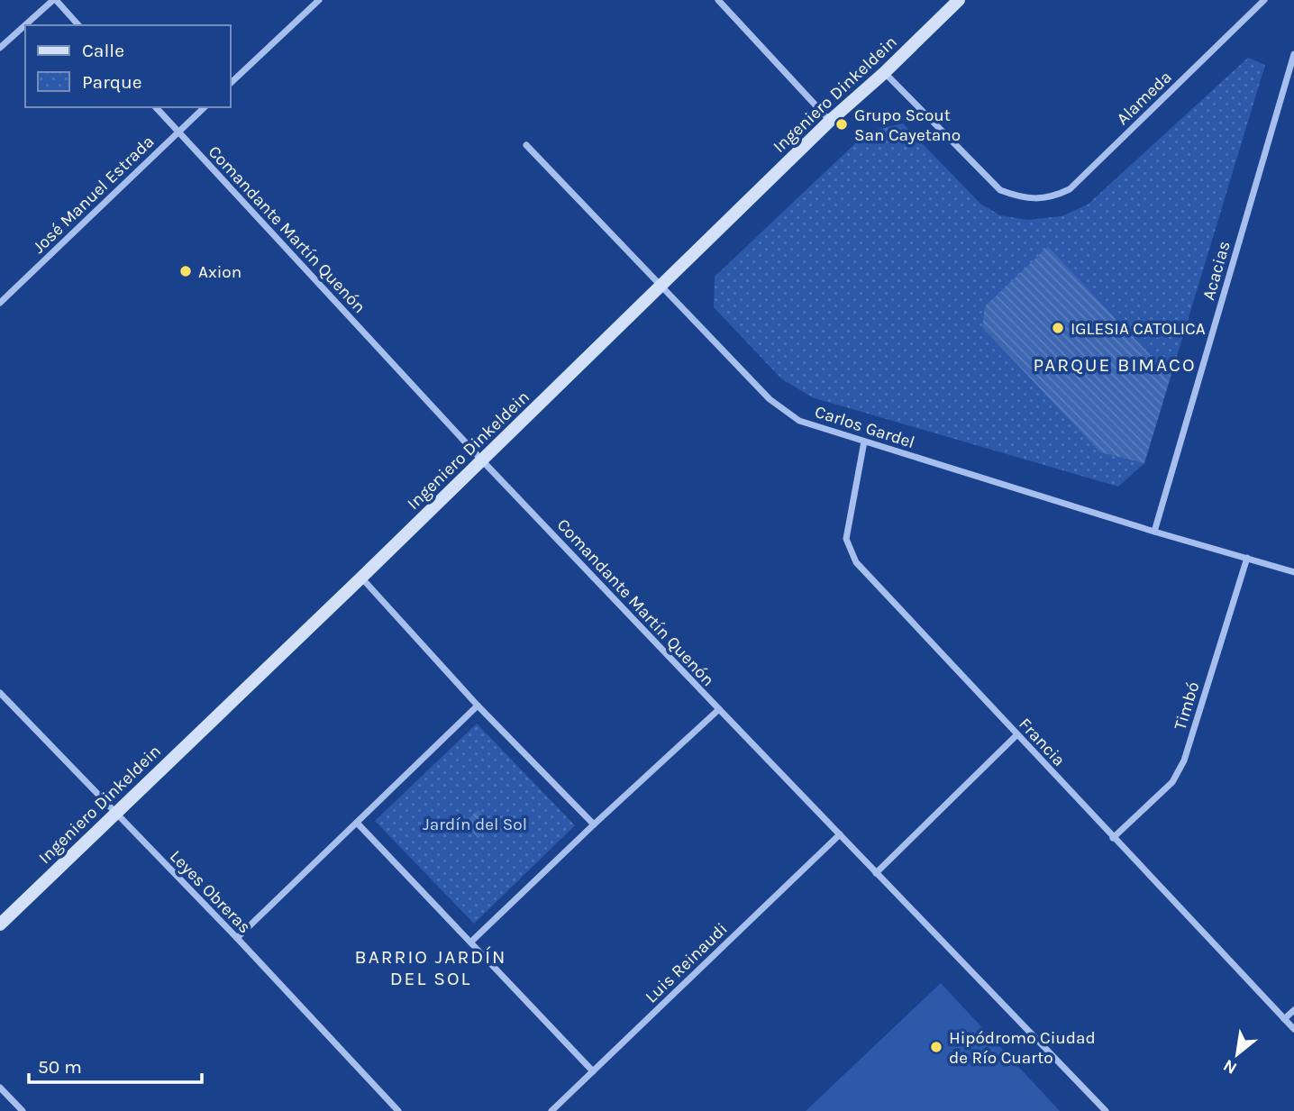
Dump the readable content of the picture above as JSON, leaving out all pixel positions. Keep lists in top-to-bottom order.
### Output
{
  "streets": {
    "main road": ["Ingeniero Dinkeldein"],
    "street": [
      "Alameda",
      "José Manuel Estrada",
      "Comandante Martín Quenón",
      "Acacias",
      "Carlos Gardel",
      "Timbó",
      "Francia",
      "Leyes Obreras",
      "Luis Reinaudi"
    ]
  },
  "crossings": [
    ["Ingeniero Dinkeldein", "Alameda"],
    ["Ingeniero Dinkeldein", "Comandante Martín Quenón"],
    ["Ingeniero Dinkeldein", "Carlos Gardel"],
    ["Ingeniero Dinkeldein", "Leyes Obreras"],
    ["José Manuel Estrada", "Comandante Martín Quenón"],
    ["Comandante Martín Quenón", "Luis Reinaudi"],
    ["Acacias", "Carlos Gardel"],
    ["Carlos Gardel", "Timbó"],
    ["Carlos Gardel", "Francia"],
    ["Timbó", "Francia"]
  ],
  "districts": ["PARQUE BIMACO", "BARRIO JARDÍN DEL SOL"],
  "parks": ["Jardín del Sol"],
  "places": [
    "Grupo Scout San Cayetano",
    "Axion",
    "IGLESIA CATOLICA",
    "Hipódromo Ciudad de Río Cuarto"
  ],
  "legend": ["Calle", "Parque"],
  "scale_bar": "50 m",
  "north": "bottom left"
}
